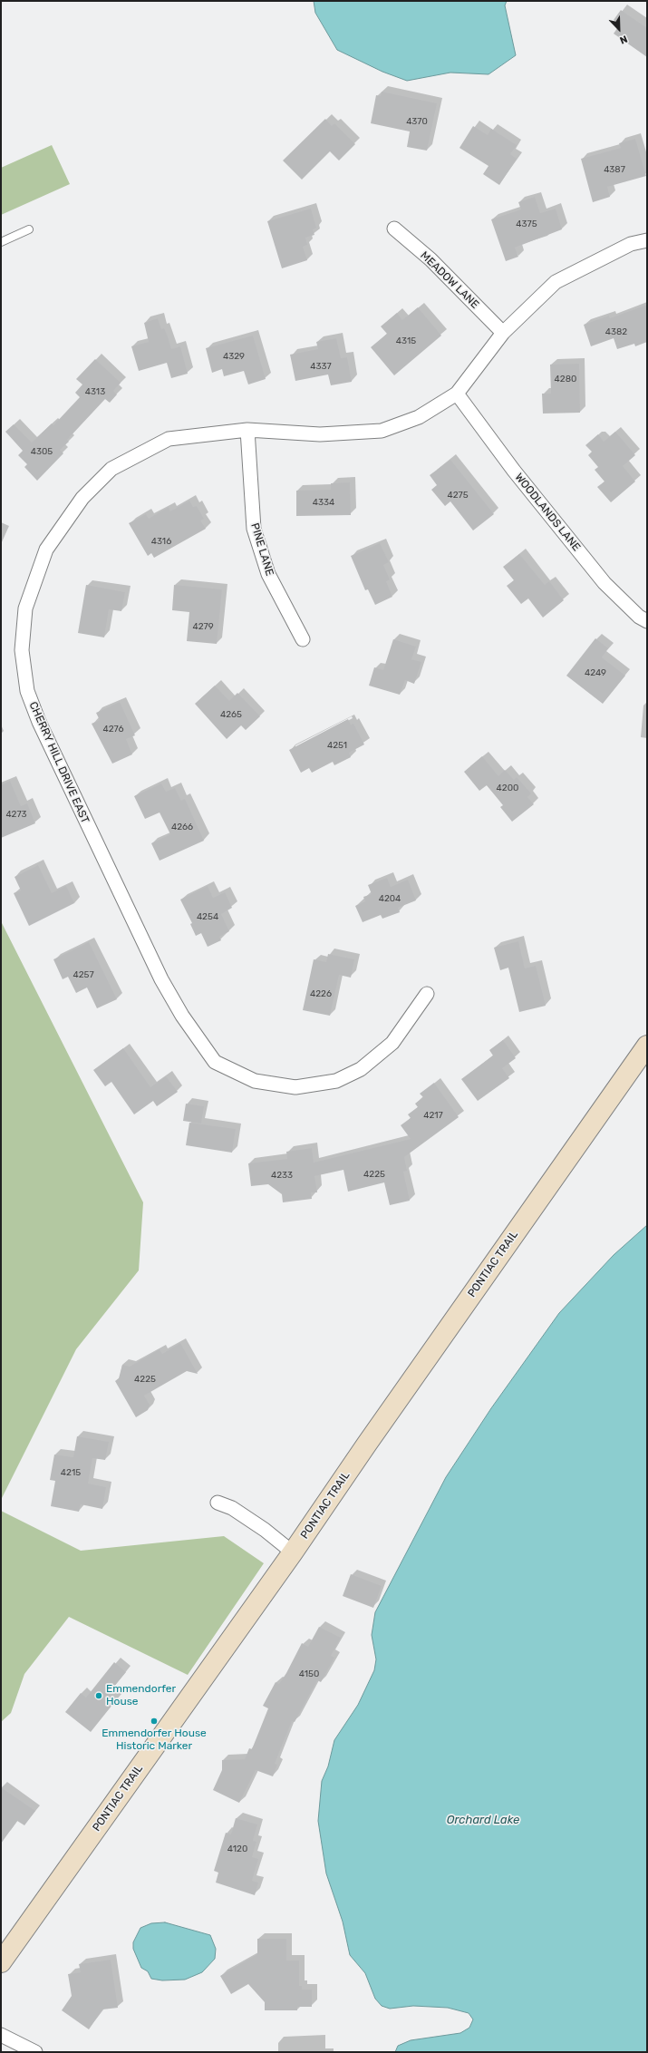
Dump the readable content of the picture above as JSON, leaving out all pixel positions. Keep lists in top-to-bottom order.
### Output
{
  "streets": {
    "main road": ["PONTIAC TRAIL"],
    "street": [
      "MEADOW LANE",
      "WOODLANDS LANE",
      "PINE LANE",
      "CHERRY HILL DRIVE EAST"
    ]
  },
  "crossings": [
    ["MEADOW LANE", "CHERRY HILL DRIVE EAST"],
    ["WOODLANDS LANE", "CHERRY HILL DRIVE EAST"],
    ["PINE LANE", "CHERRY HILL DRIVE EAST"]
  ],
  "water": ["Orchard Lake"],
  "places": ["Emmendorfer House", "Emmendorfer House Historic Marker"],
  "house_numbers": [
    "4370",
    "4387",
    "4375",
    "4382",
    "4315",
    "4329",
    "4337",
    "4280",
    "4313",
    "4305",
    "4275",
    "4334",
    "4316",
    "4279",
    "4249",
    "4265",
    "4276",
    "4251",
    "4200",
    "4273",
    "4266",
    "4204",
    "4254",
    "4257",
    "4226",
    "4217",
    "4225",
    "4233",
    "4225",
    "4215",
    "4150",
    "4120"
  ],
  "north": "bottom right"
}
